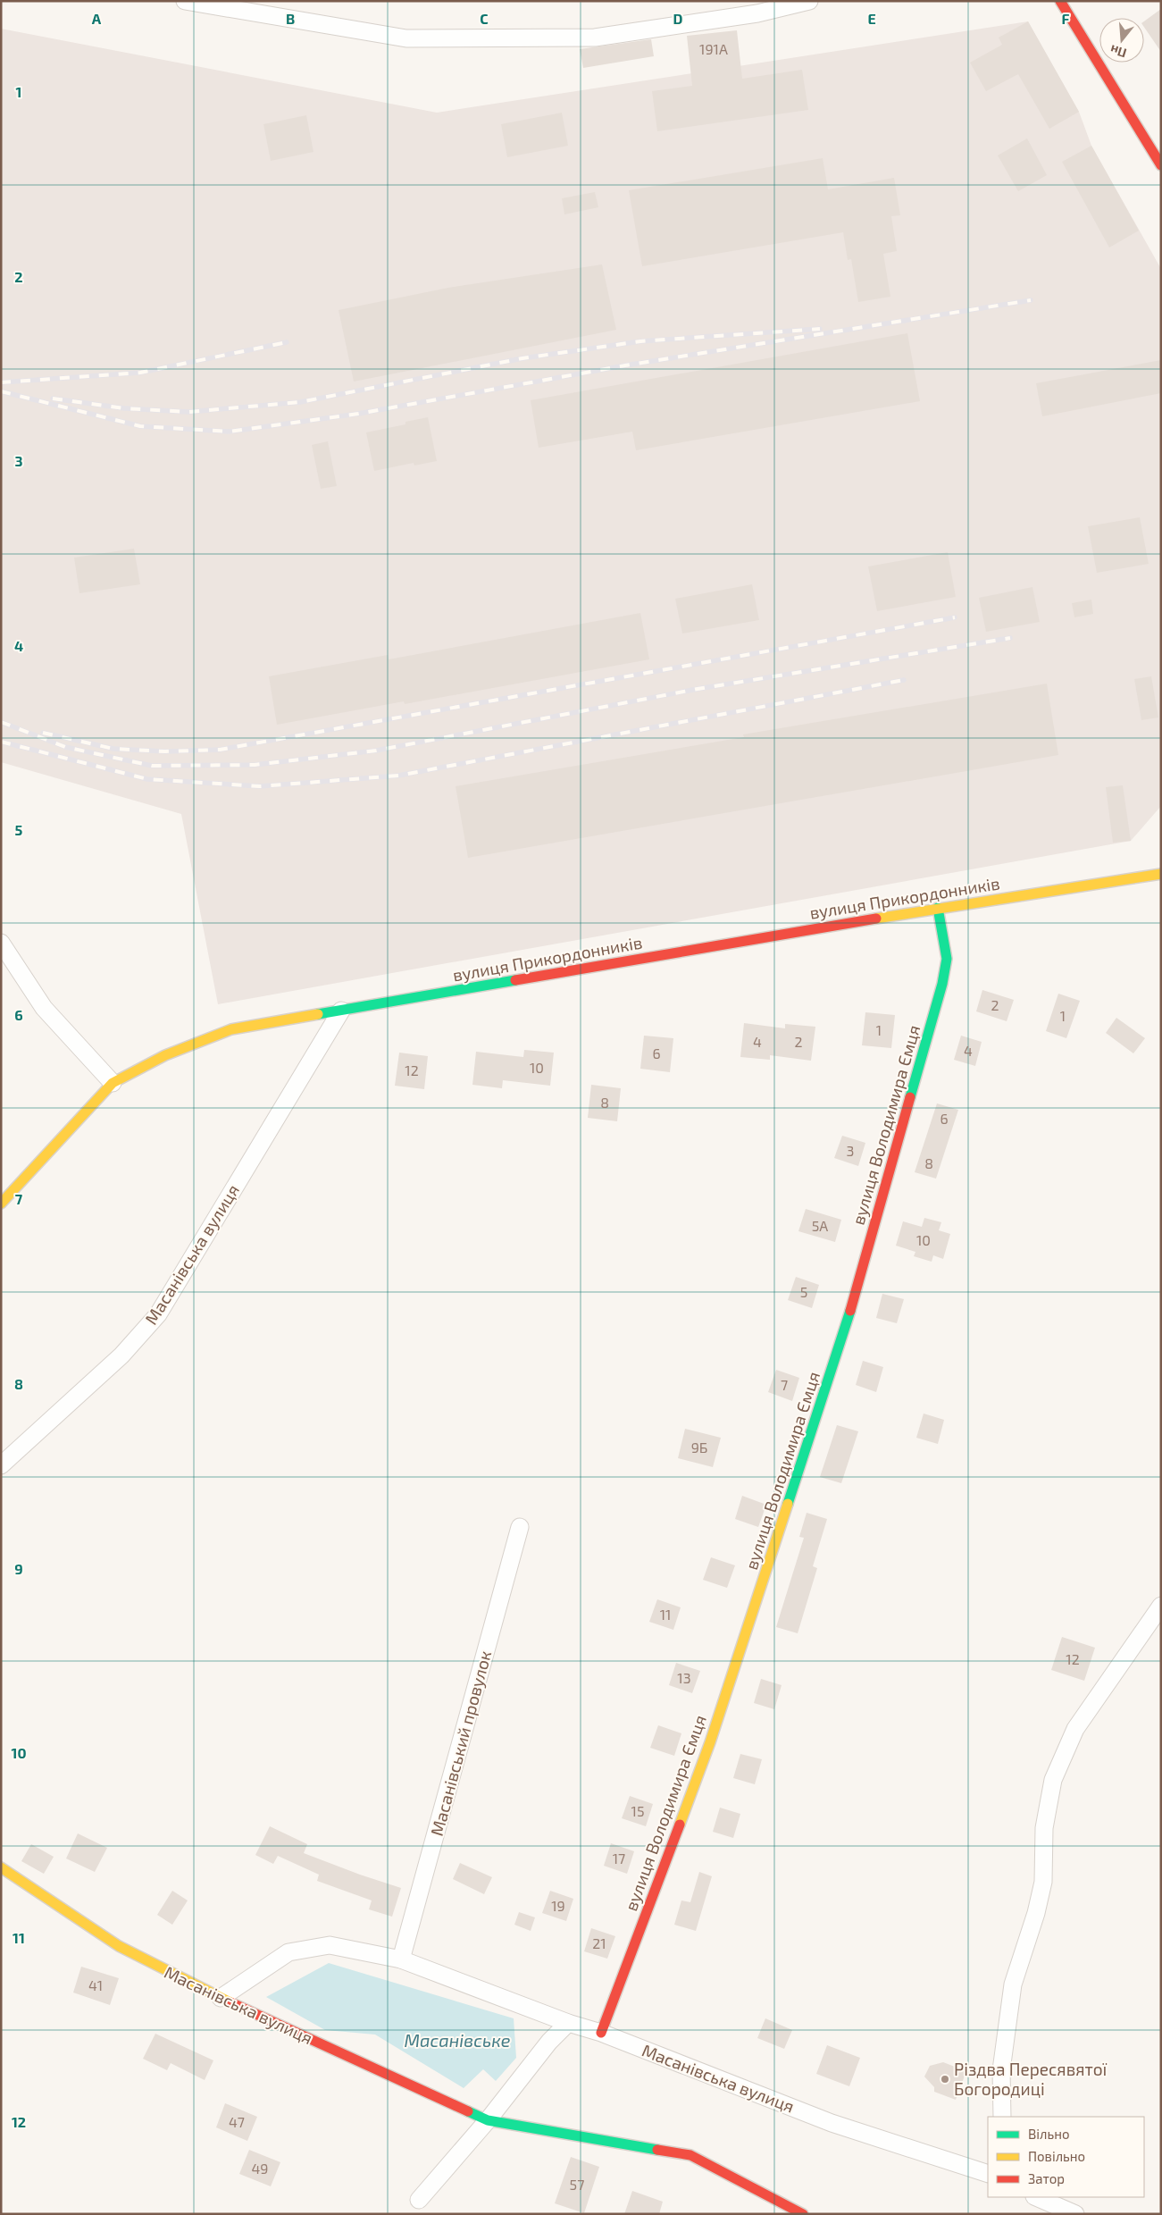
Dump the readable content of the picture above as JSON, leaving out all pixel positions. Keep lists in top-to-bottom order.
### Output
{
  "streets": {
    "street": [
      "вулиця Прикордонників",
      "вулиця Володимира Ємця",
      "Масанівська вулиця",
      "Масанівський провулок"
    ]
  },
  "crossings": [
    ["вулиця Прикордонників", "вулиця Володимира Ємця"],
    ["вулиця Прикордонників", "Масанівська вулиця"],
    ["вулиця Володимира Ємця", "Масанівська вулиця"],
    ["Масанівська вулиця", "Масанівський провулок"]
  ],
  "water": ["Масанівське"],
  "places": ["Різдва Пересявятої Богородиці"],
  "house_numbers": [
    "191А",
    "2",
    "1",
    "1",
    "4",
    "2",
    "4",
    "6",
    "10",
    "12",
    "8",
    "6",
    "3",
    "8",
    "5А",
    "10",
    "5",
    "7",
    "9Б",
    "11",
    "12",
    "13",
    "15",
    "17",
    "19",
    "21",
    "41",
    "47",
    "49",
    "57"
  ],
  "legend": ["Вільно", "Повільно", "Затор"],
  "north": "bottom",
  "grid": {
    "columns": [
      "A",
      "B",
      "C",
      "D",
      "E",
      "F"
    ],
    "rows": [
      "1",
      "2",
      "3",
      "4",
      "5",
      "6",
      "7",
      "8",
      "9",
      "10",
      "11",
      "12"
    ]
  }
}
